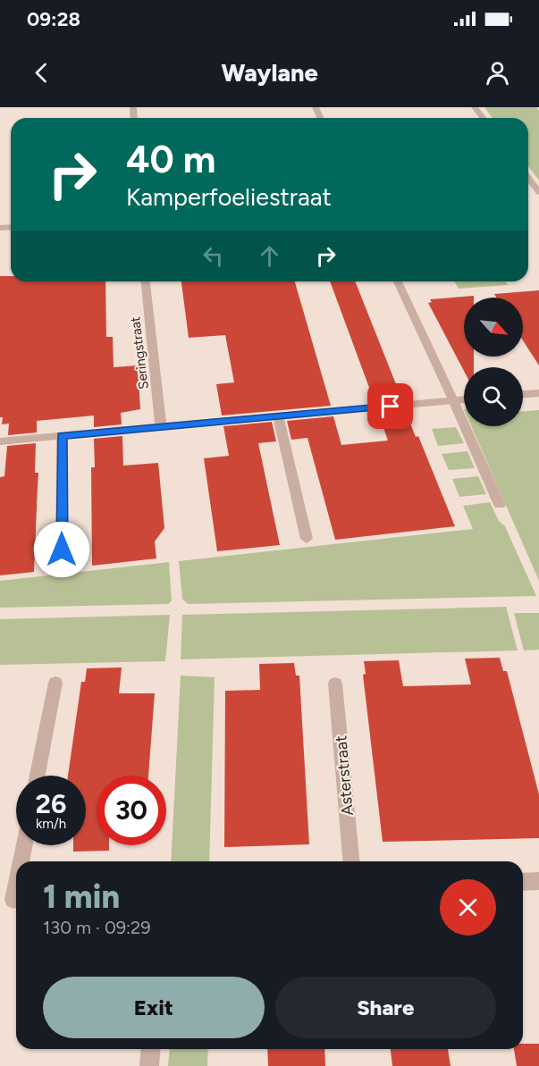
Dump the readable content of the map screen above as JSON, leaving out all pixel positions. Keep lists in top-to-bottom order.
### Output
{
  "streets": {
    "street": ["Seringstraat", "Asterstraat"]
  },
  "north": "bottom right",
  "page": {
    "status": "09:28",
    "header": "Waylane",
    "turn": ["40 m", "Kamperfoeliestraat"],
    "speed": "26 km/h",
    "limit": "30",
    "heading": ["1 min", "130 m · 09:29"],
    "buttons": ["Exit", "Share"]
  }
}
